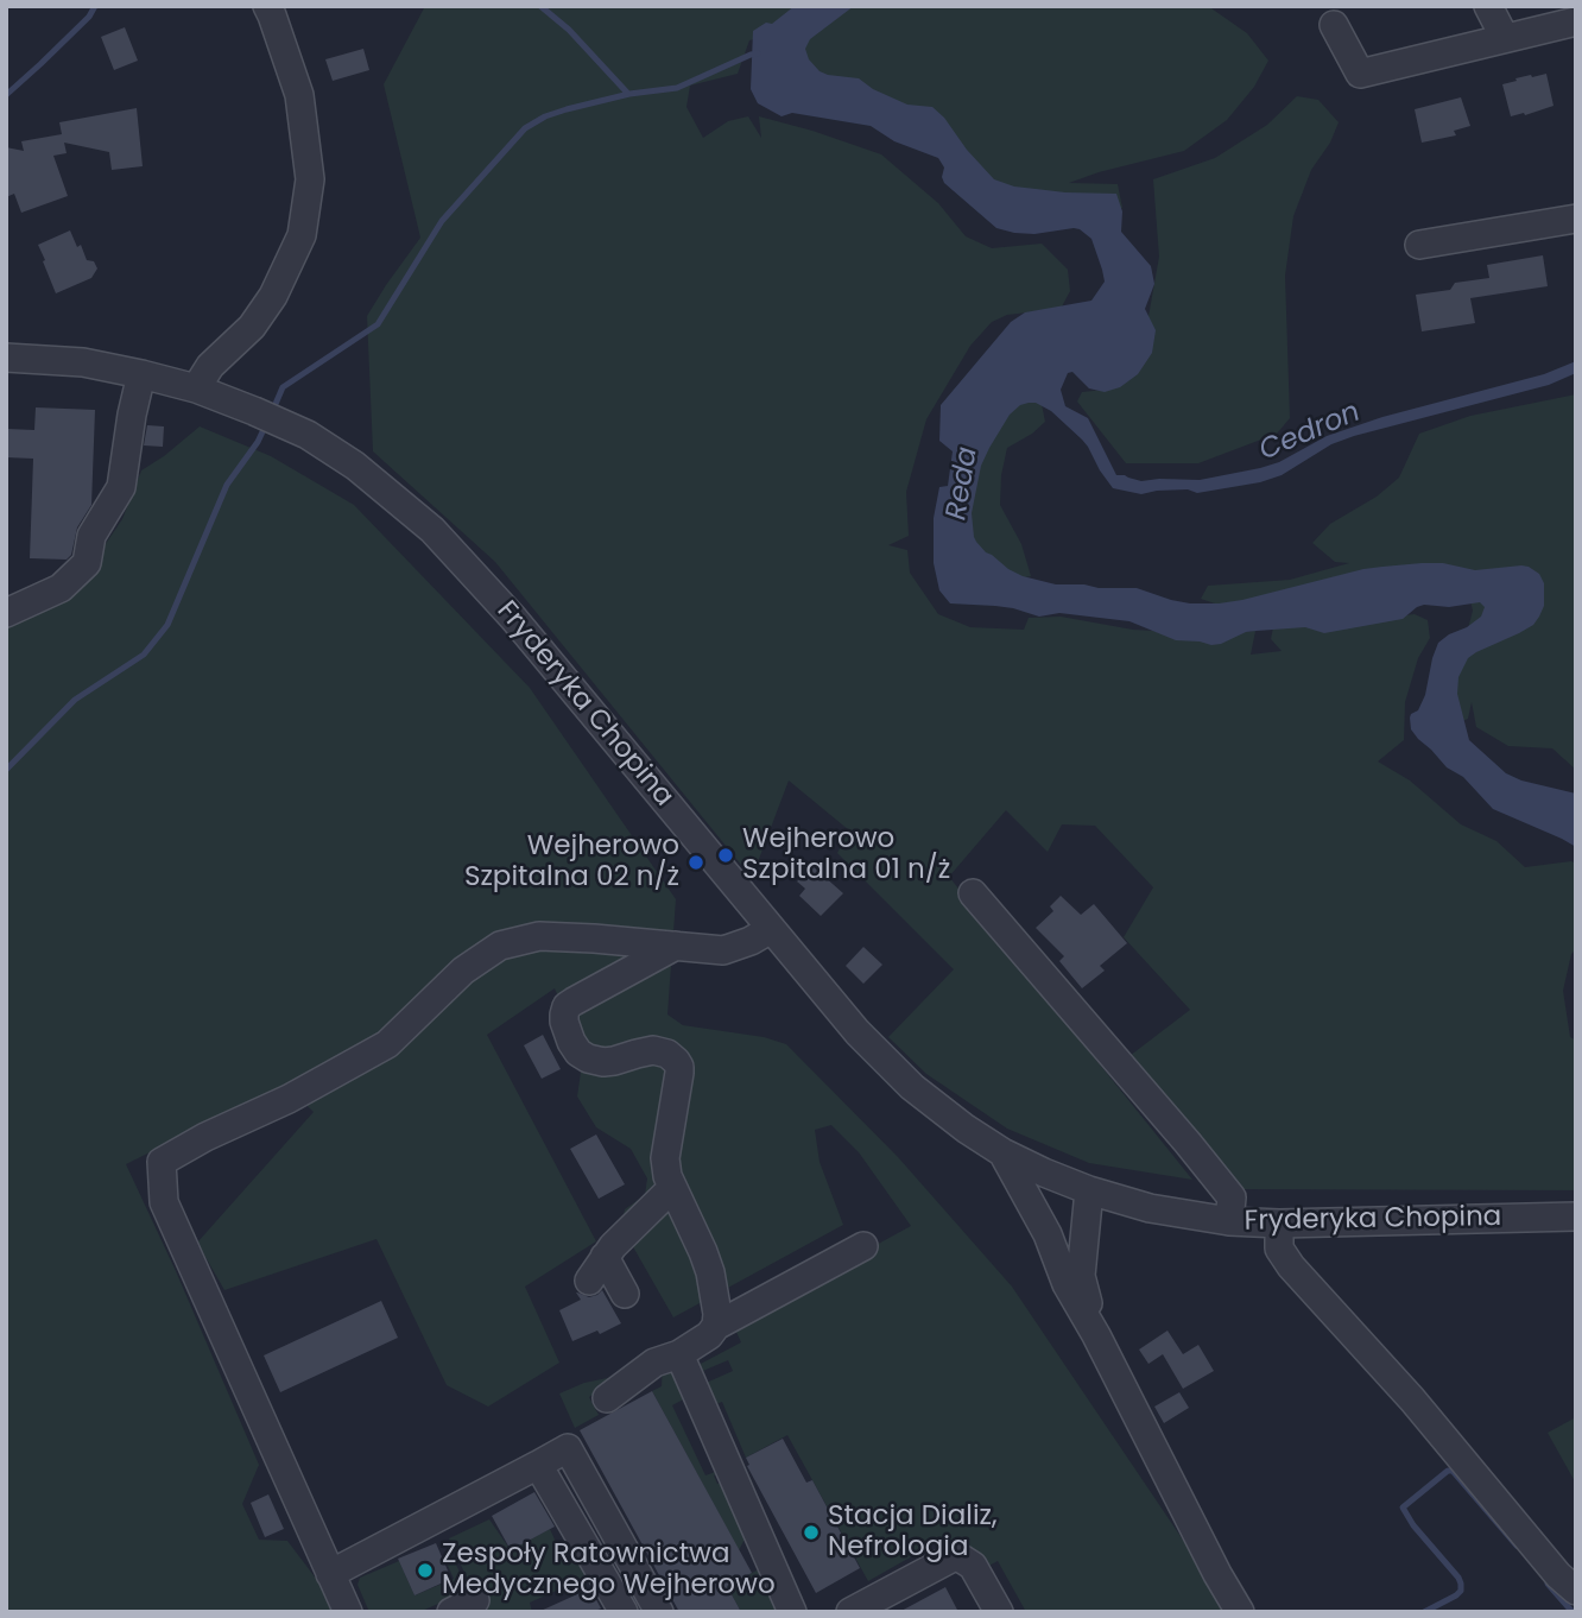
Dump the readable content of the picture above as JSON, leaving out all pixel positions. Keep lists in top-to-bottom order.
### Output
{
  "streets": {
    "street": ["Fryderyka Chopina"]
  },
  "water": ["Cedron", "Reda"],
  "places": [
    "Wejherowo Szpitalna 01 n/ż",
    "Wejherowo Szpitalna 02 n/ż",
    "Stacja Dializ, Nefrologia",
    "Zespoły Ratownictwa Medycznego Wejherowo"
  ]
}
